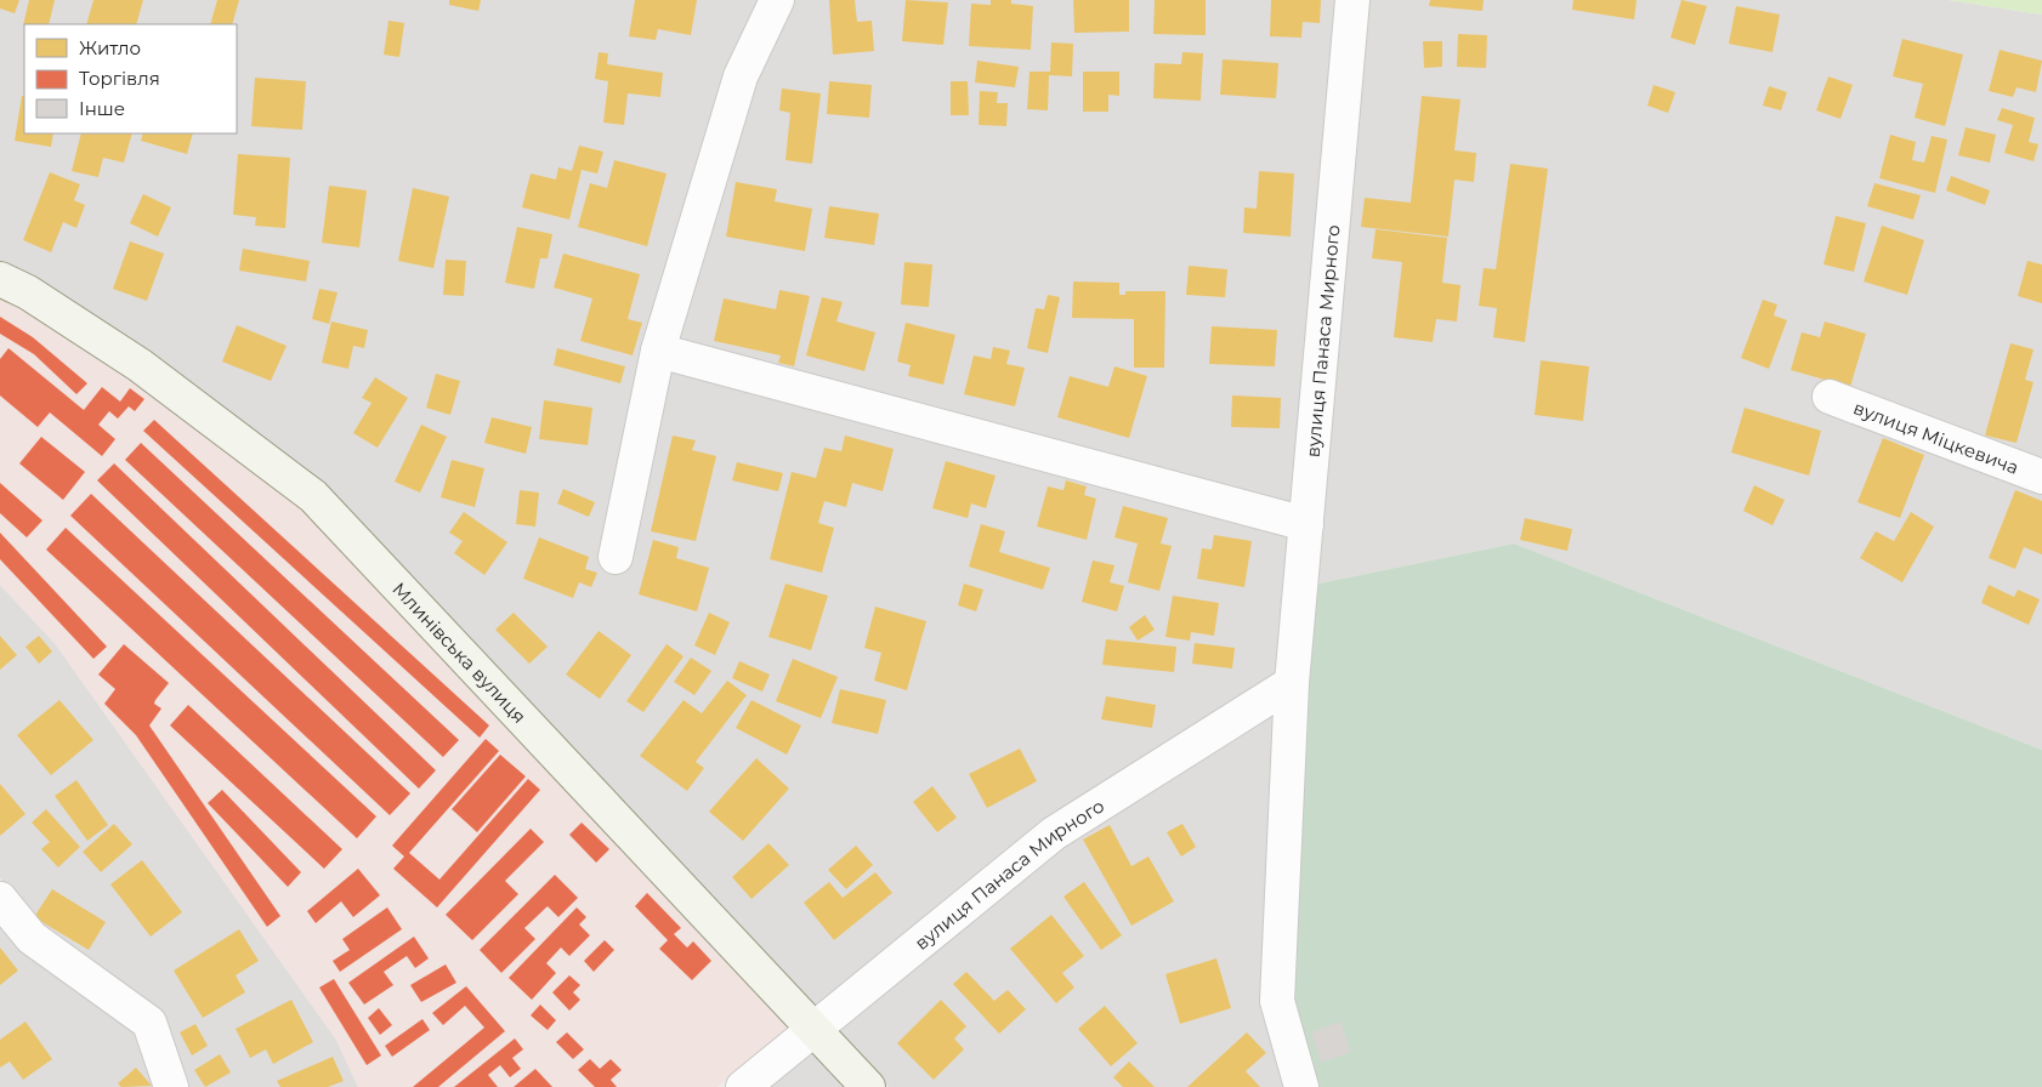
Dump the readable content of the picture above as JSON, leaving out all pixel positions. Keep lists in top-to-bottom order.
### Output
{
  "streets": {
    "main road": ["Млинівська вулиця"],
    "street": ["вулиця Панаса Мирного", "вулиця Міцкевича"]
  },
  "crossings": [
    ["вулиця Панаса Мирного", "Млинівська вулиця"]
  ],
  "legend": ["Житло", "Торгівля", "Інше"]
}
